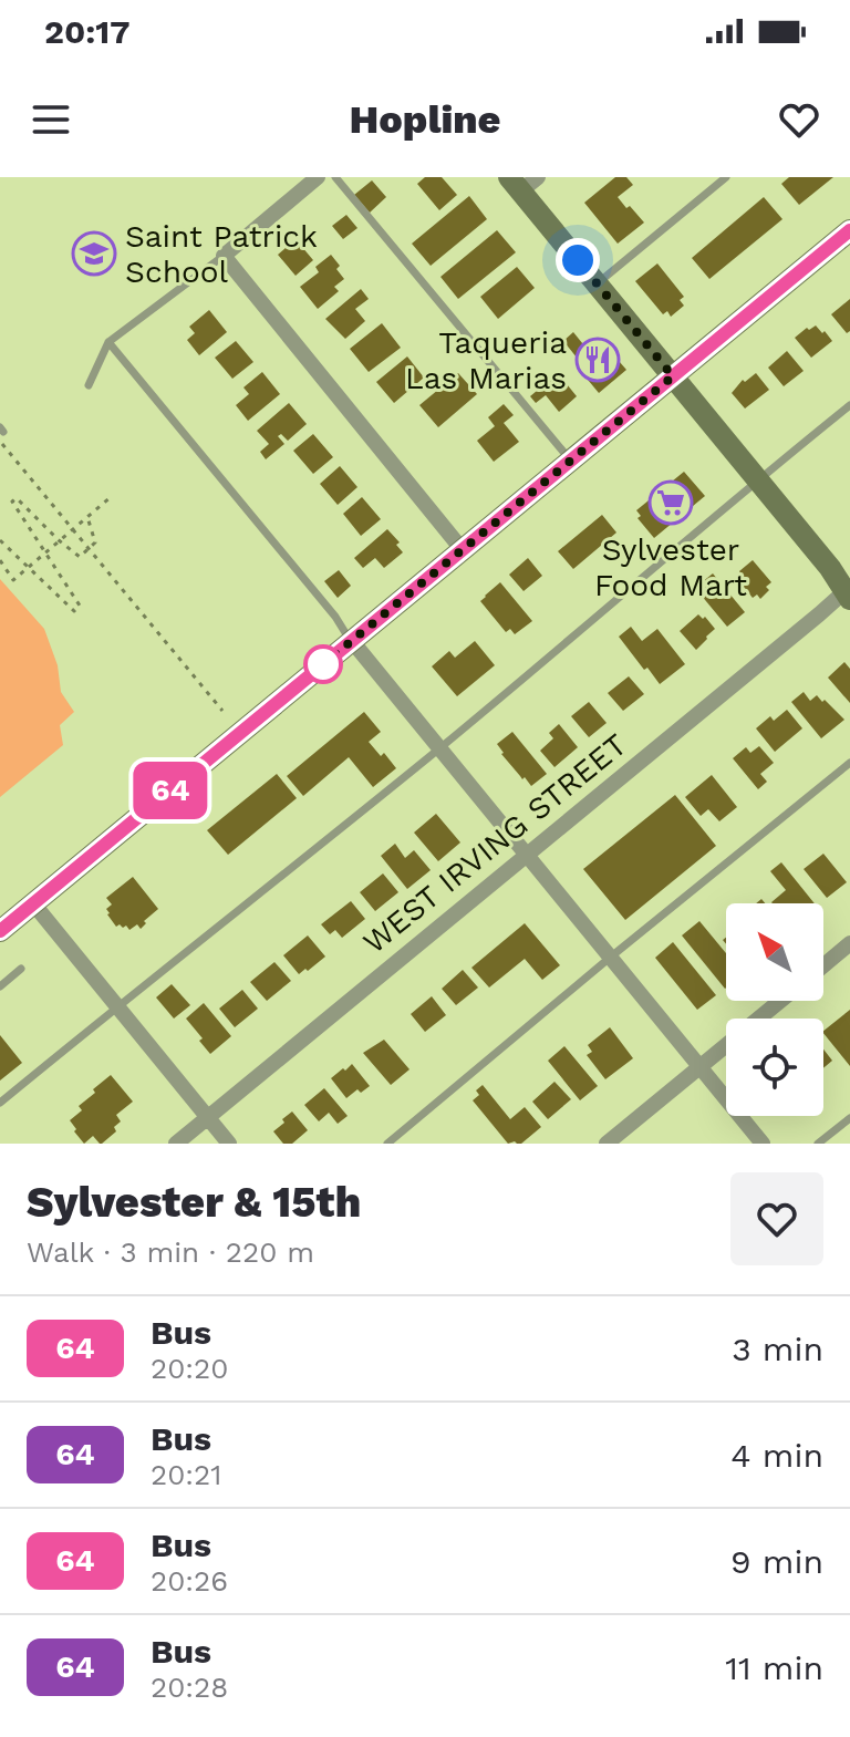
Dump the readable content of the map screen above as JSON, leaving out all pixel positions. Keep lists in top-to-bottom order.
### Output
{
  "streets": {
    "street": ["WEST IRVING STREET"]
  },
  "places": {
    "school or university": ["Saint Patrick School"],
    "restaurant": ["Taqueria Las Marias"],
    "supermarket": ["Sylvester Food Mart"]
  },
  "lines": ["bus line 64"],
  "north": "top left",
  "page": {
    "status": "20:17",
    "header": "Hopline",
    "on_map": "64",
    "heading": ["Sylvester & 15th", "Walk · 3 min · 220 m"],
    "list": [
      {
        "mark": "64",
        "name": "Bus",
        "note": "20:20",
        "value": "3 min"
      },
      {
        "mark": "64",
        "name": "Bus",
        "note": "20:21",
        "value": "4 min"
      },
      {
        "mark": "64",
        "name": "Bus",
        "note": "20:26",
        "value": "9 min"
      },
      {
        "mark": "64",
        "name": "Bus",
        "note": "20:28",
        "value": "11 min"
      }
    ]
  }
}
